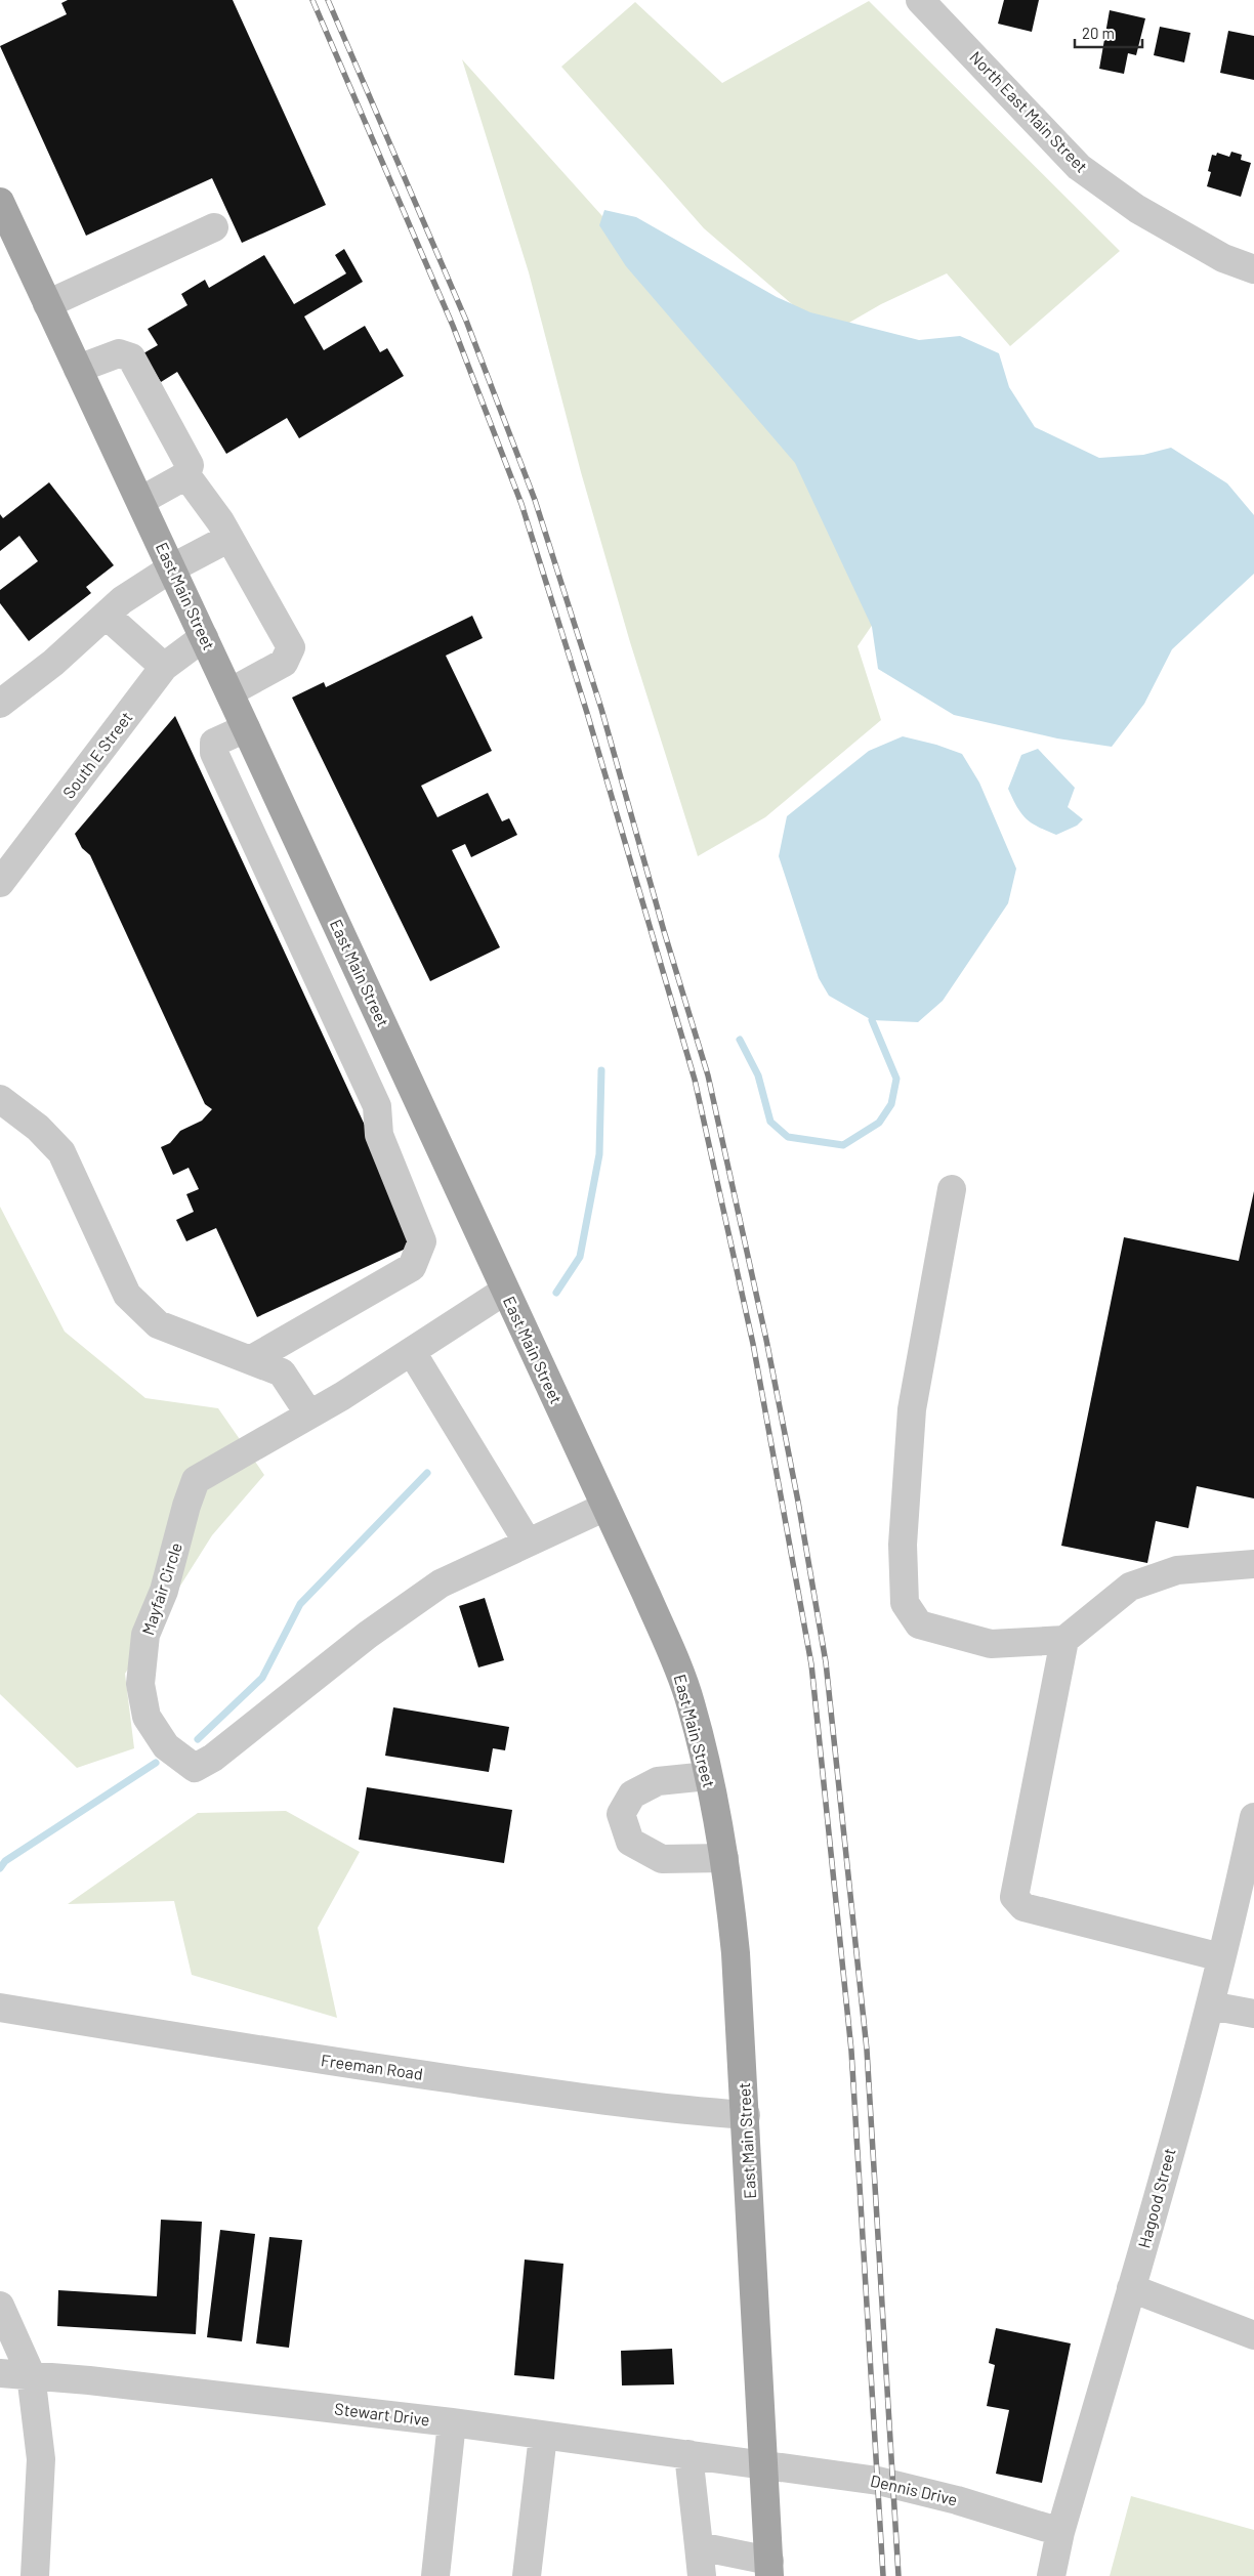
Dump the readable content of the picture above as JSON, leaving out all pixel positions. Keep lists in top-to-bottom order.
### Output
{
  "streets": {
    "main road": ["East Main Street"],
    "street": [
      "North East Main Street",
      "South E Street",
      "Mayfair Circle",
      "Freeman Road",
      "Hagood Street",
      "Stewart Drive",
      "Dennis Drive"
    ]
  },
  "crossings": [
    ["East Main Street", "South E Street"],
    ["East Main Street", "Mayfair Circle"],
    ["East Main Street", "Freeman Road"],
    ["East Main Street", "Stewart Drive"],
    ["East Main Street", "Dennis Drive"],
    ["Hagood Street", "Dennis Drive"],
    ["Stewart Drive", "Dennis Drive"]
  ],
  "scale_bar": "20 m"
}
